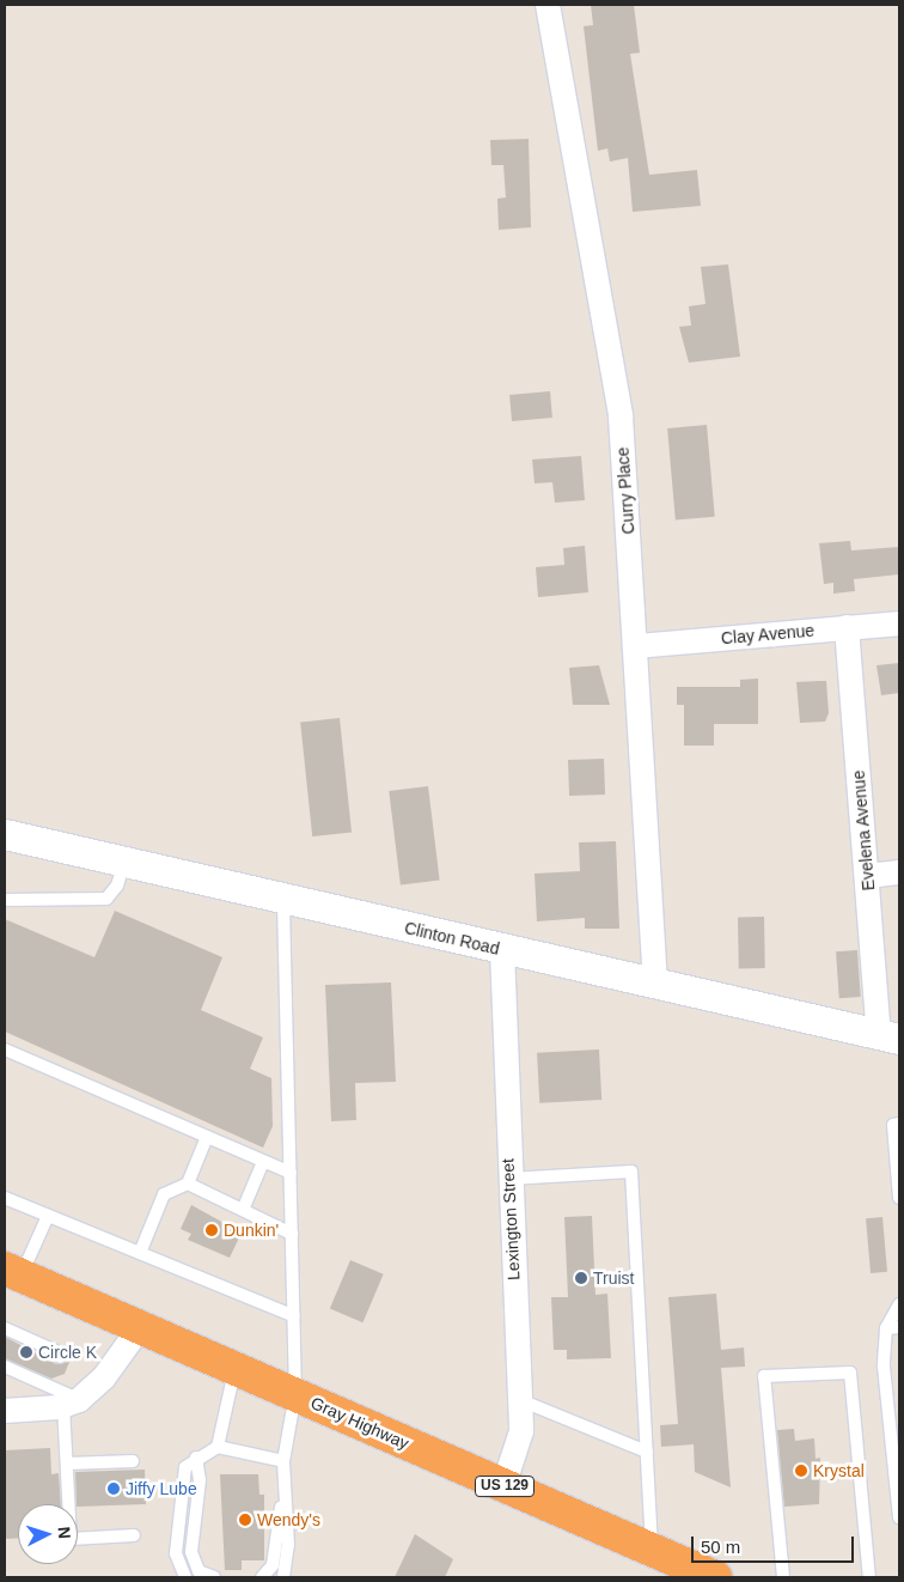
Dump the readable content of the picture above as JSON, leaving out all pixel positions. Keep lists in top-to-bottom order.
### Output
{
  "streets": {
    "highway": ["Gray Highway", "US 129"],
    "street": [
      "Curry Place",
      "Clay Avenue",
      "Evelena Avenue",
      "Clinton Road",
      "Lexington Street"
    ]
  },
  "crossings": [
    ["Curry Place", "Clay Avenue"],
    ["Curry Place", "Clinton Road"],
    ["Clay Avenue", "Evelena Avenue"],
    ["Evelena Avenue", "Clinton Road"],
    ["Clinton Road", "Lexington Street"],
    ["Lexington Street", "Gray Highway"]
  ],
  "places": [
    "Dunkin'",
    "Truist",
    "Circle K",
    "Krystal",
    "Jiffy Lube",
    "Wendy's"
  ],
  "scale_bar": "50 m",
  "north": "right"
}
